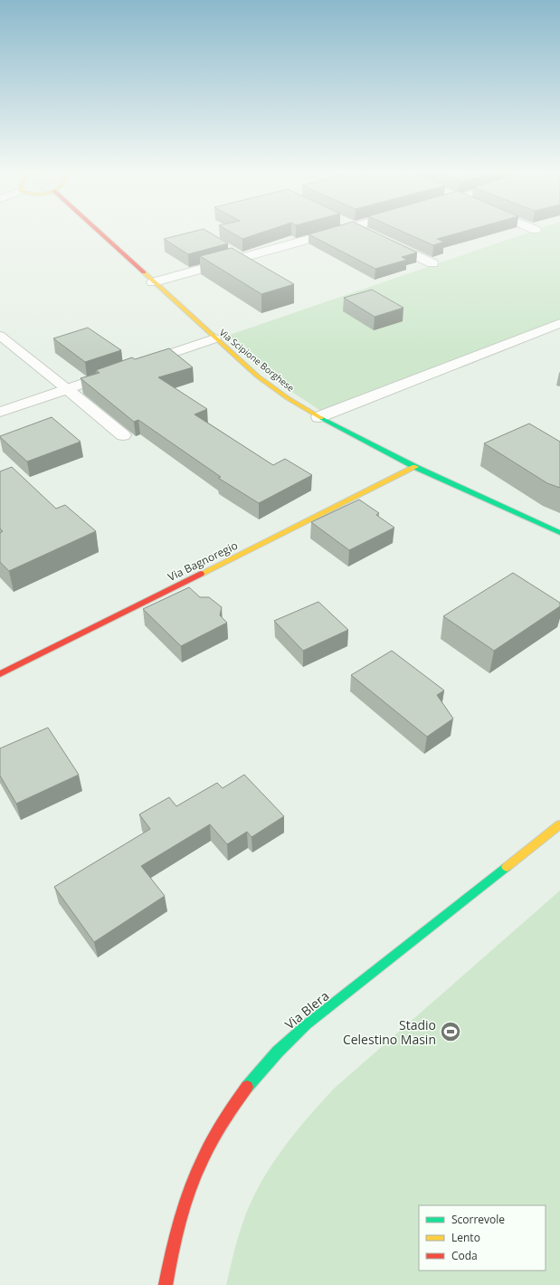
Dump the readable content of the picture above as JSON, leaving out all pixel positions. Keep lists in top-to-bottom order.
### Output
{
  "streets": {
    "main road": ["Via Scipione Borghese", "Via Bagnoregio", "Via Blera"]
  },
  "crossings": [
    ["Via Scipione Borghese", "Via Bagnoregio"]
  ],
  "places": {
    "sports": ["Stadio Celestino Masin"]
  },
  "legend": ["Scorrevole", "Lento", "Coda"]
}
